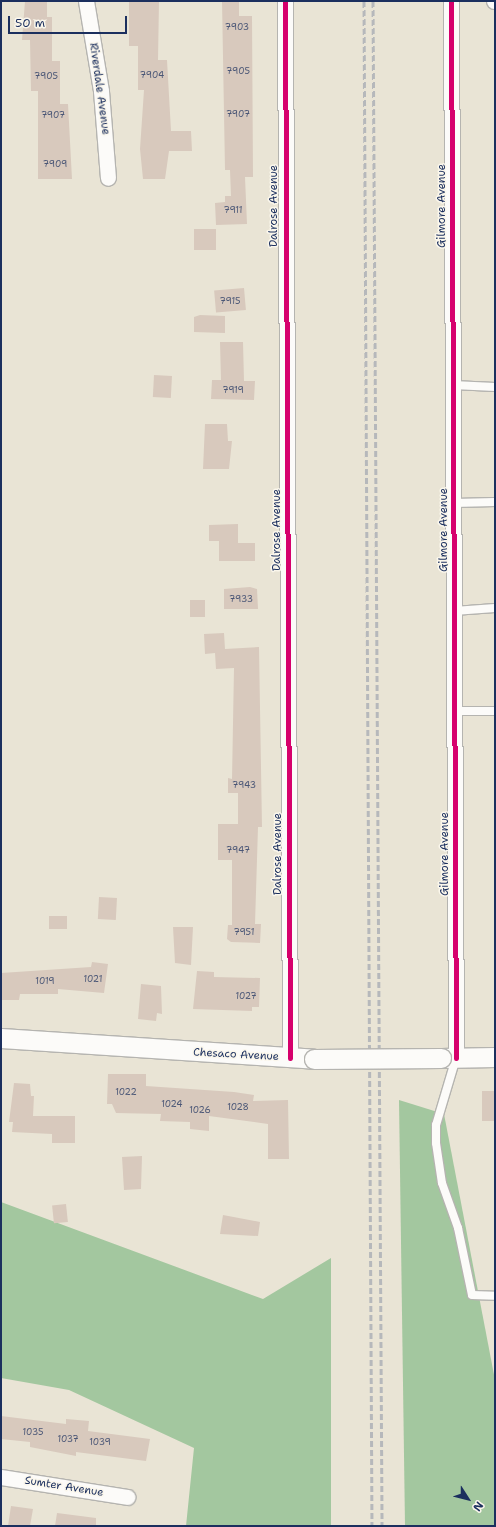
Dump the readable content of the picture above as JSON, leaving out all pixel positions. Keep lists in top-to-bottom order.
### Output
{
  "streets": {
    "street": [
      "Riverdale Avenue",
      "Dalrose Avenue",
      "Gilmore Avenue",
      "Chesaco Avenue",
      "Sumter Avenue"
    ]
  },
  "crossings": [
    ["Dalrose Avenue", "Chesaco Avenue"],
    ["Gilmore Avenue", "Chesaco Avenue"]
  ],
  "house_numbers": [
    "7903",
    "7905",
    "7904",
    "7905",
    "7907",
    "7907",
    "7909",
    "7911",
    "7915",
    "7919",
    "7933",
    "7943",
    "7947",
    "7951",
    "1021",
    "1019",
    "1027",
    "1022",
    "1024",
    "1028",
    "1026",
    "1035",
    "1037",
    "1039"
  ],
  "scale_bar": "50 m",
  "north": "bottom right"
}
